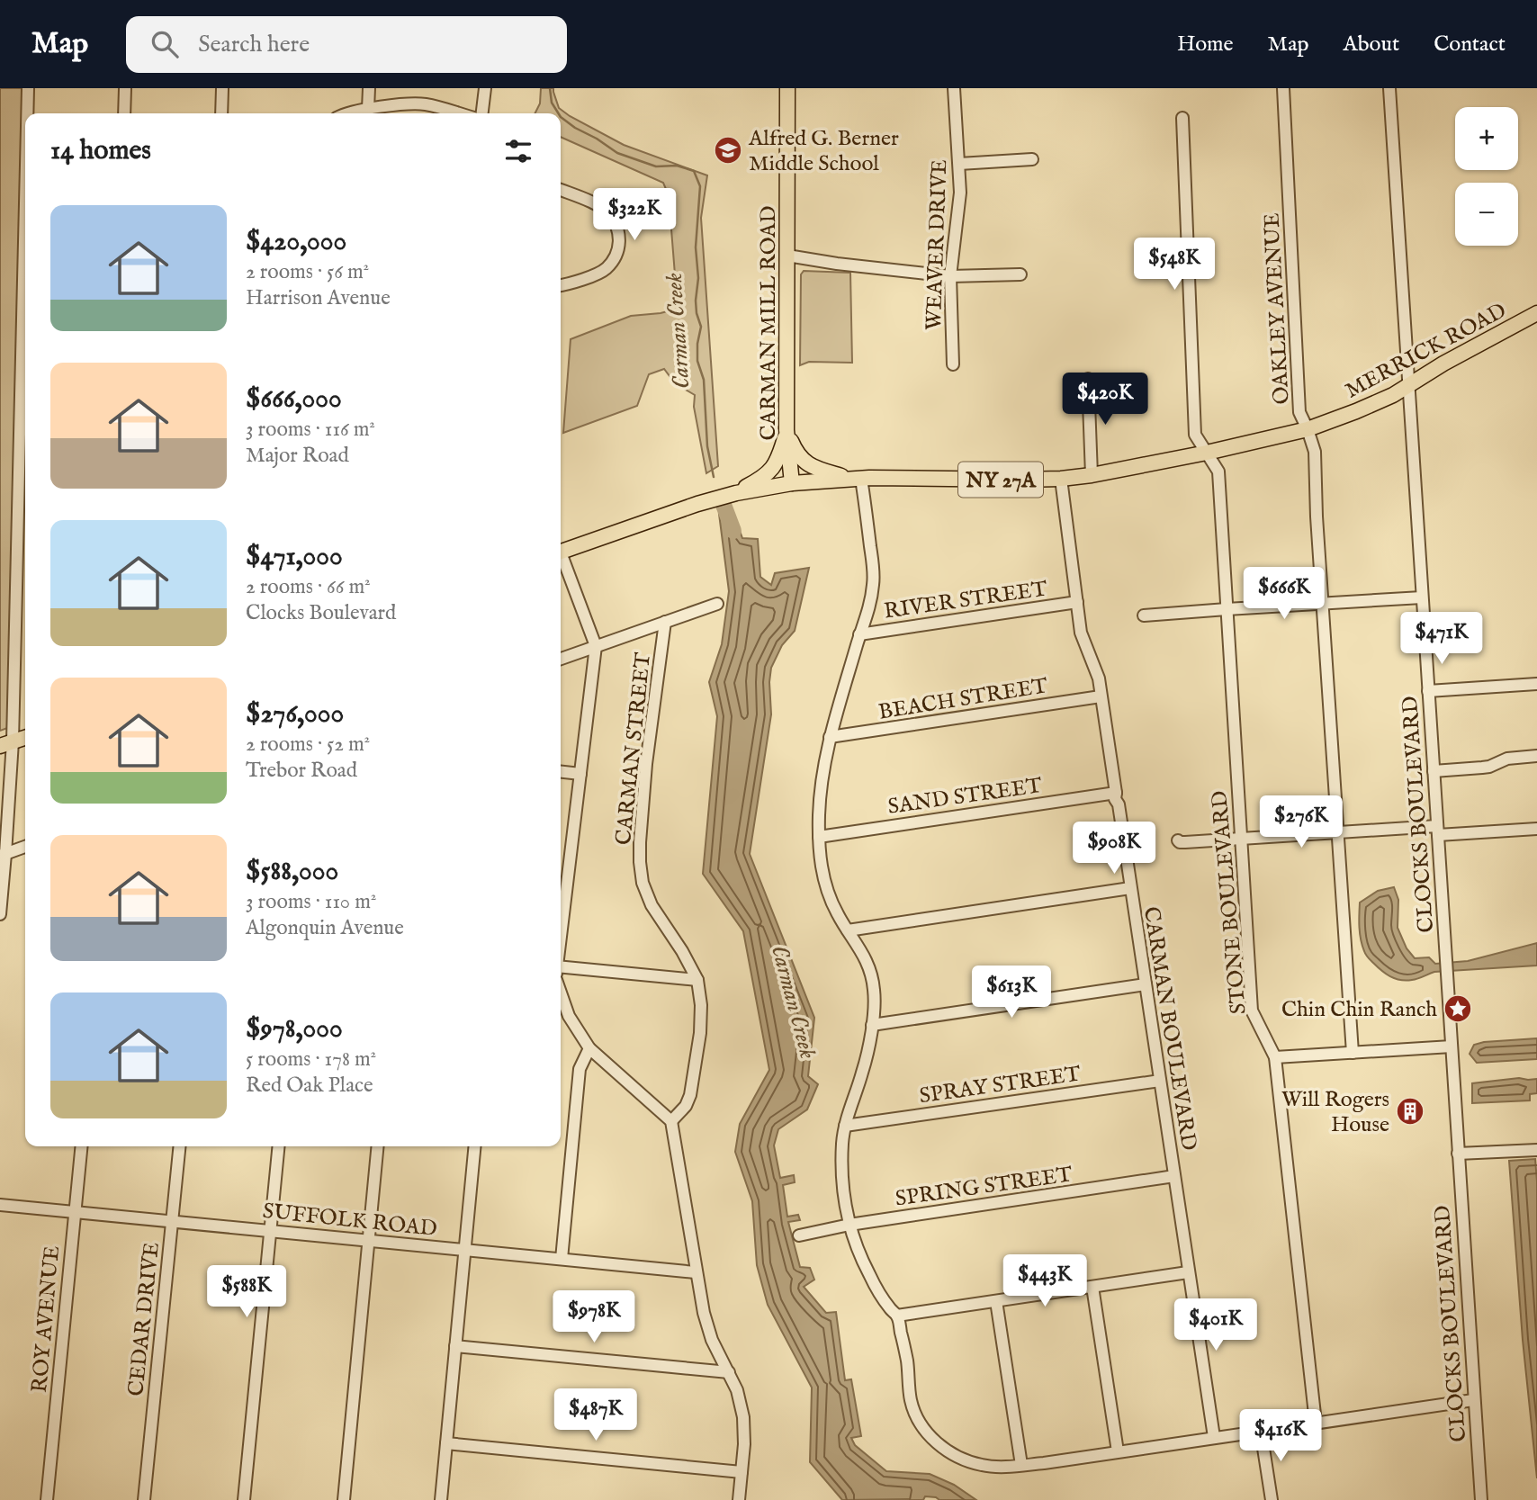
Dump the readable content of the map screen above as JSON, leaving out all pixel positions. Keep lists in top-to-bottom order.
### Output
{
  "streets": {
    "main road": ["CARMAN MILL ROAD", "MERRICK ROAD", "NY 27A"],
    "street": [
      "WEAVER DRIVE",
      "OAKLEY AVENUE",
      "RIVER STREET",
      "BEACH STREET",
      "CARMAN STREET",
      "SAND STREET",
      "CLOCKS BOULEVARD",
      "STONE BOULEVARD",
      "CARMAN BOULEVARD",
      "SPRAY STREET",
      "SPRING STREET",
      "SUFFOLK ROAD",
      "ROY AVENUE",
      "CEDAR DRIVE"
    ]
  },
  "crossings": [
    ["OAKLEY AVENUE", "MERRICK ROAD"],
    ["CARMAN MILL ROAD", "MERRICK ROAD"],
    ["MERRICK ROAD", "CLOCKS BOULEVARD"],
    ["MERRICK ROAD", "STONE BOULEVARD"],
    ["MERRICK ROAD", "CARMAN BOULEVARD"],
    ["RIVER STREET", "CARMAN BOULEVARD"],
    ["BEACH STREET", "CARMAN BOULEVARD"],
    ["SAND STREET", "CARMAN BOULEVARD"],
    ["CARMAN BOULEVARD", "SPRAY STREET"],
    ["CARMAN BOULEVARD", "SPRING STREET"],
    ["SUFFOLK ROAD", "ROY AVENUE"],
    ["SUFFOLK ROAD", "CEDAR DRIVE"]
  ],
  "water": ["Carman Creek"],
  "places": {
    "school or university": ["Alfred G. Berner Middle School"],
    "place": ["Chin Chin Ranch"],
    "building": ["Will Rogers House"]
  },
  "page": {
    "header": "Map",
    "search": "Search here",
    "nav": [
      "Home",
      "Map",
      "About",
      "Contact"
    ],
    "map_buttons": ["+", "−"],
    "heading": "14 homes",
    "price": [
      "$322K",
      "$548K",
      "$420K",
      "$666K",
      "$471K",
      "$276K",
      "$908K",
      "$613K",
      "$443K",
      "$588K",
      "$978K",
      "$401K",
      "$487K",
      "$416K"
    ],
    "list": [
      {
        "name": "$420,000",
        "note": "2 rooms · 56 m² · Harrison Avenue"
      },
      {
        "name": "$666,000",
        "note": "3 rooms · 116 m² · Major Road"
      },
      {
        "name": "$471,000",
        "note": "2 rooms · 66 m² · Clocks Boulevard"
      },
      {
        "name": "$276,000",
        "note": "2 rooms · 52 m² · Trebor Road"
      },
      {
        "name": "$588,000",
        "note": "3 rooms · 110 m² · Algonquin Avenue"
      },
      {
        "name": "$978,000",
        "note": "5 rooms · 178 m² · Red Oak Place"
      }
    ]
  }
}
